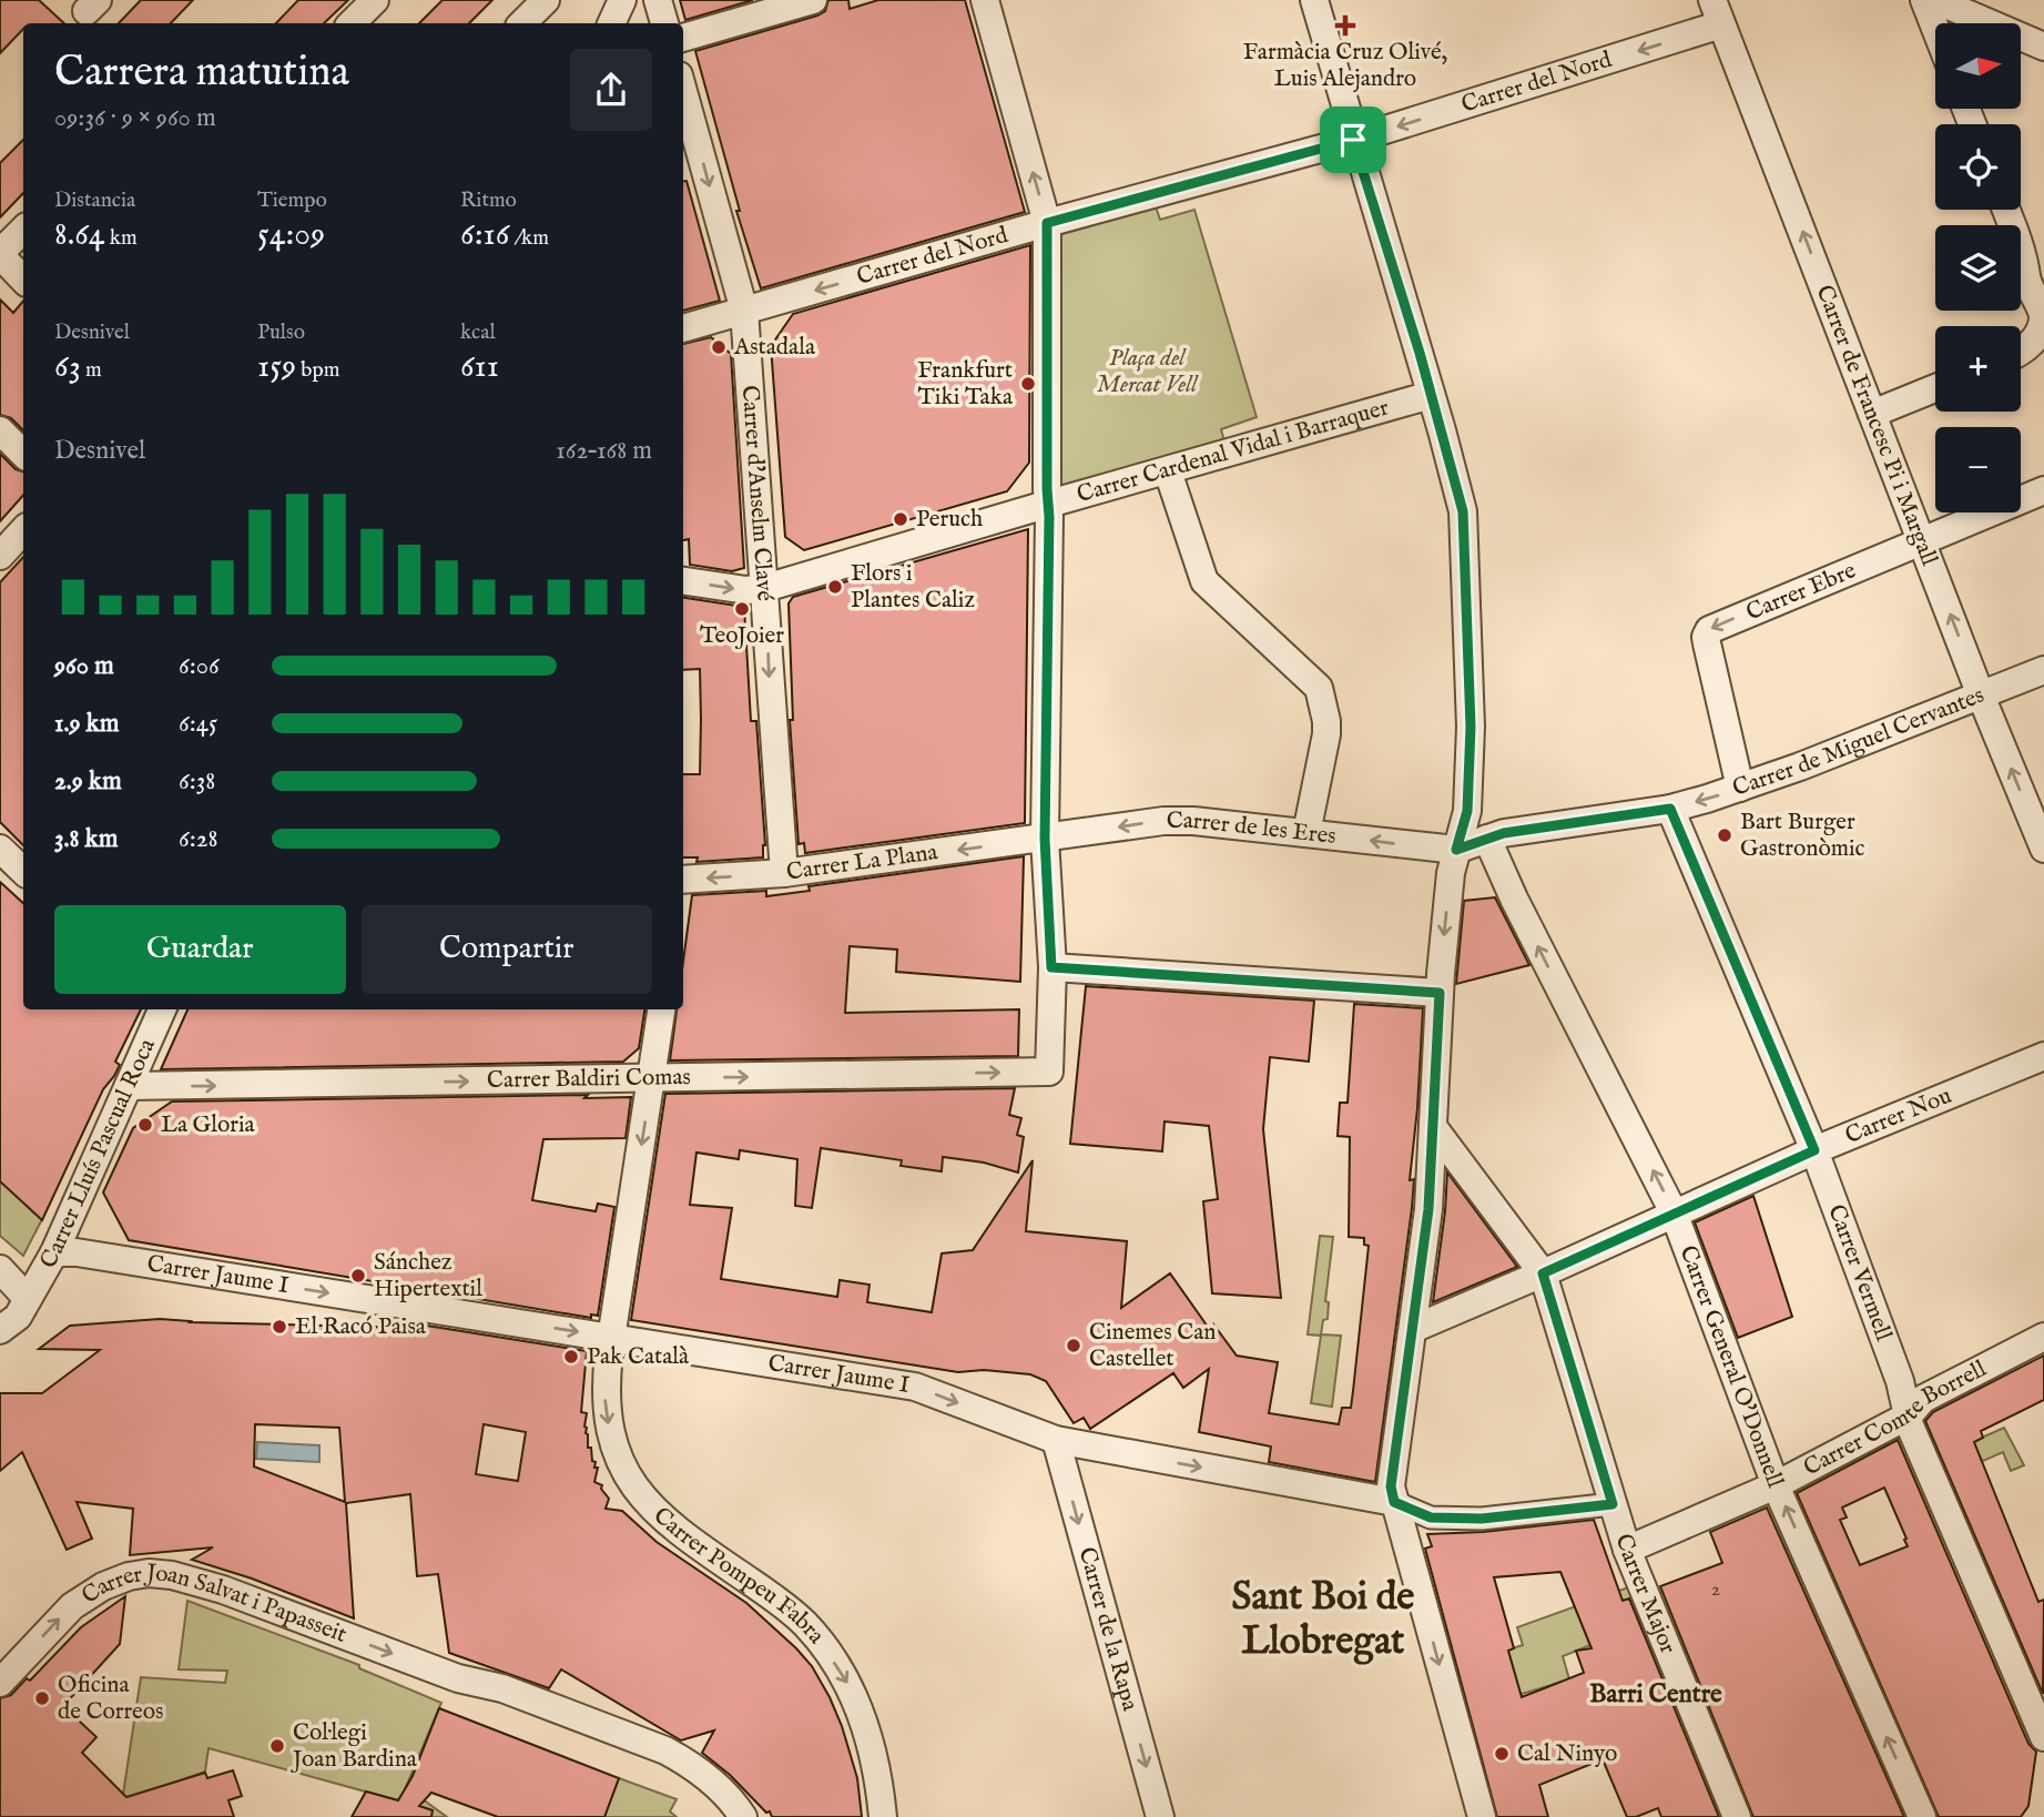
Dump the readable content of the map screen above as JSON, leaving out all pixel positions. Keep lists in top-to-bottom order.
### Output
{
  "streets": {
    "street": [
      "Carrer del Nord",
      "Carrer de Francesc Pi i Margall",
      "Carrer Cardenal Vidal i Barraquer",
      "Carrer d'Anselm Clavé",
      "Carrer Ebre",
      "Carrer de Miguel Cervantes",
      "Carrer de les Eres",
      "Carrer La Plana",
      "Carrer Baldiri Comas",
      "Carrer Nou",
      "Carrer Lluís Pascual Roca",
      "Carrer Vermell",
      "Carrer Jaume I",
      "Carrer General O'Donnell",
      "Carrer Comte Borrell",
      "Carrer Pompeu Fabra",
      "Carrer Major",
      "Carrer Joan Salvat i Papasseit",
      "Carrer de la Rapa"
    ]
  },
  "crossings": [
    ["Carrer del Nord", "Carrer de Francesc Pi i Margall"],
    ["Carrer del Nord", "Carrer d'Anselm Clavé"],
    ["Carrer de Francesc Pi i Margall", "Carrer Ebre"],
    ["Carrer de Francesc Pi i Margall", "Carrer de Miguel Cervantes"],
    ["Carrer Cardenal Vidal i Barraquer", "Carrer d'Anselm Clavé"],
    ["Carrer d'Anselm Clavé", "Carrer La Plana"],
    ["Carrer Ebre", "Carrer de Miguel Cervantes"],
    ["Carrer de Miguel Cervantes", "Carrer de les Eres"],
    ["Carrer de Miguel Cervantes", "Carrer Vermell"],
    ["Carrer de Miguel Cervantes", "Carrer General O'Donnell"],
    ["Carrer de les Eres", "Carrer La Plana"],
    ["Carrer Baldiri Comas", "Carrer Lluís Pascual Roca"],
    ["Carrer Baldiri Comas", "Carrer Pompeu Fabra"],
    ["Carrer Nou", "Carrer Vermell"],
    ["Carrer Nou", "Carrer General O'Donnell"],
    ["Carrer Nou", "Carrer Major"],
    ["Carrer Lluís Pascual Roca", "Carrer Jaume I"],
    ["Carrer Vermell", "Carrer Comte Borrell"],
    ["Carrer Jaume I", "Carrer Pompeu Fabra"],
    ["Carrer Jaume I", "Carrer Major"],
    ["Carrer Jaume I", "Carrer de la Rapa"],
    ["Carrer General O'Donnell", "Carrer Comte Borrell"],
    ["Carrer Comte Borrell", "Carrer Major"]
  ],
  "one_way": [
    "Carrer del Nord",
    "Carrer de Francesc Pi i Margall",
    "Carrer d'Anselm Clavé",
    "Carrer La Plana",
    "Carrer Baldiri Comas",
    "Carrer Jaume I",
    "Carrer General O'Donnell",
    "Carrer Pompeu Fabra",
    "Carrer Joan Salvat i Papasseit",
    "Carrer de la Rapa"
  ],
  "districts": ["Sant Boi de Llobregat", "Barri Centre"],
  "parks": ["Plaça del Mercat Vell"],
  "places": {
    "health": ["Farmàcia Cruz Olivé, Luis Alejandro"],
    "other": [
      "Astadala",
      "Frankfurt Tiki Taka",
      "Peruch",
      "Flors i Plantes Caliz",
      "TeoJoier",
      "Bart Burger Gastronòmic",
      "La Gloria",
      "Sánchez Hipertextil",
      "El Racó Paisa",
      "Cinemes Can Castellet",
      "Pak Català",
      "Oficina de Correos",
      "Col·legi Joan Bardina",
      "Cal Ninyo"
    ]
  },
  "house_numbers": ["2"],
  "north": "right",
  "page": {
    "map_buttons": ["+", "−"],
    "heading": ["Carrera matutina", "09:36 · 9 × 960 m"],
    "stats": [
      ["Distancia", "8.64 km"],
      ["Tiempo", "54:09"],
      ["Ritmo", "6:16 /km"],
      ["Desnivel", "63 m"],
      ["Pulso", "159 bpm"],
      ["kcal", "611"]
    ],
    "chart": ["Desnivel", "162–168 m"],
    "list": [
      {
        "name": "960 m",
        "note": "6:06"
      },
      {
        "name": "1.9 km",
        "note": "6:45"
      },
      {
        "name": "2.9 km",
        "note": "6:38"
      },
      {
        "name": "3.8 km",
        "note": "6:28"
      }
    ],
    "buttons": ["Guardar", "Compartir"]
  }
}
